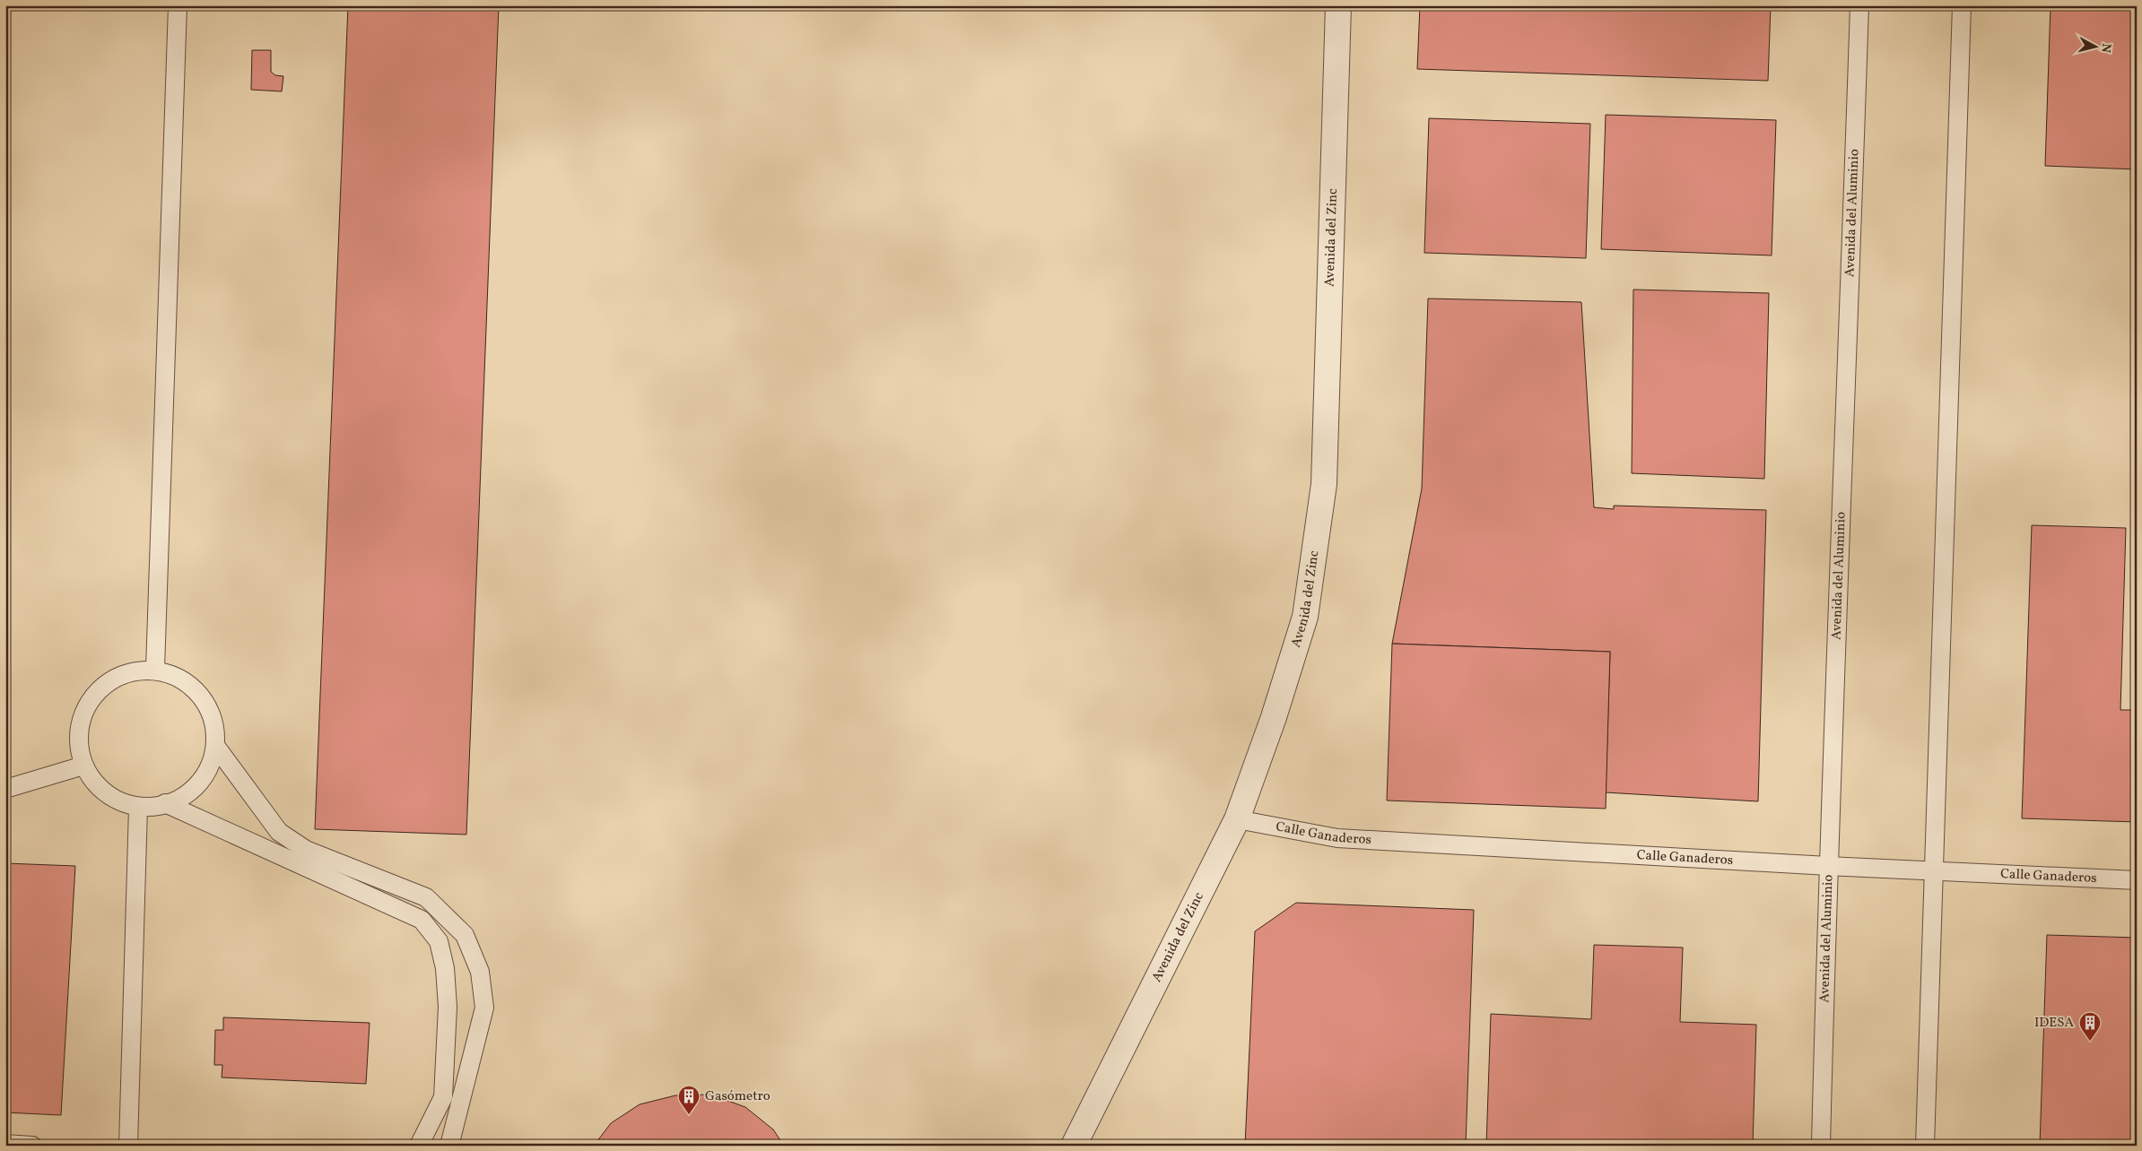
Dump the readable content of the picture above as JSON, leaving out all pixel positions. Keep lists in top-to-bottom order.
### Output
{
  "streets": {
    "street": ["Avenida del Zinc"],
    "lane": ["Avenida del Aluminio", "Calle Ganaderos"]
  },
  "crossings": [
    ["Avenida del Aluminio", "Calle Ganaderos"],
    ["Avenida del Zinc", "Calle Ganaderos"]
  ],
  "places": {
    "building": ["IDESA", "Gasómetro"]
  },
  "north": "right"
}
